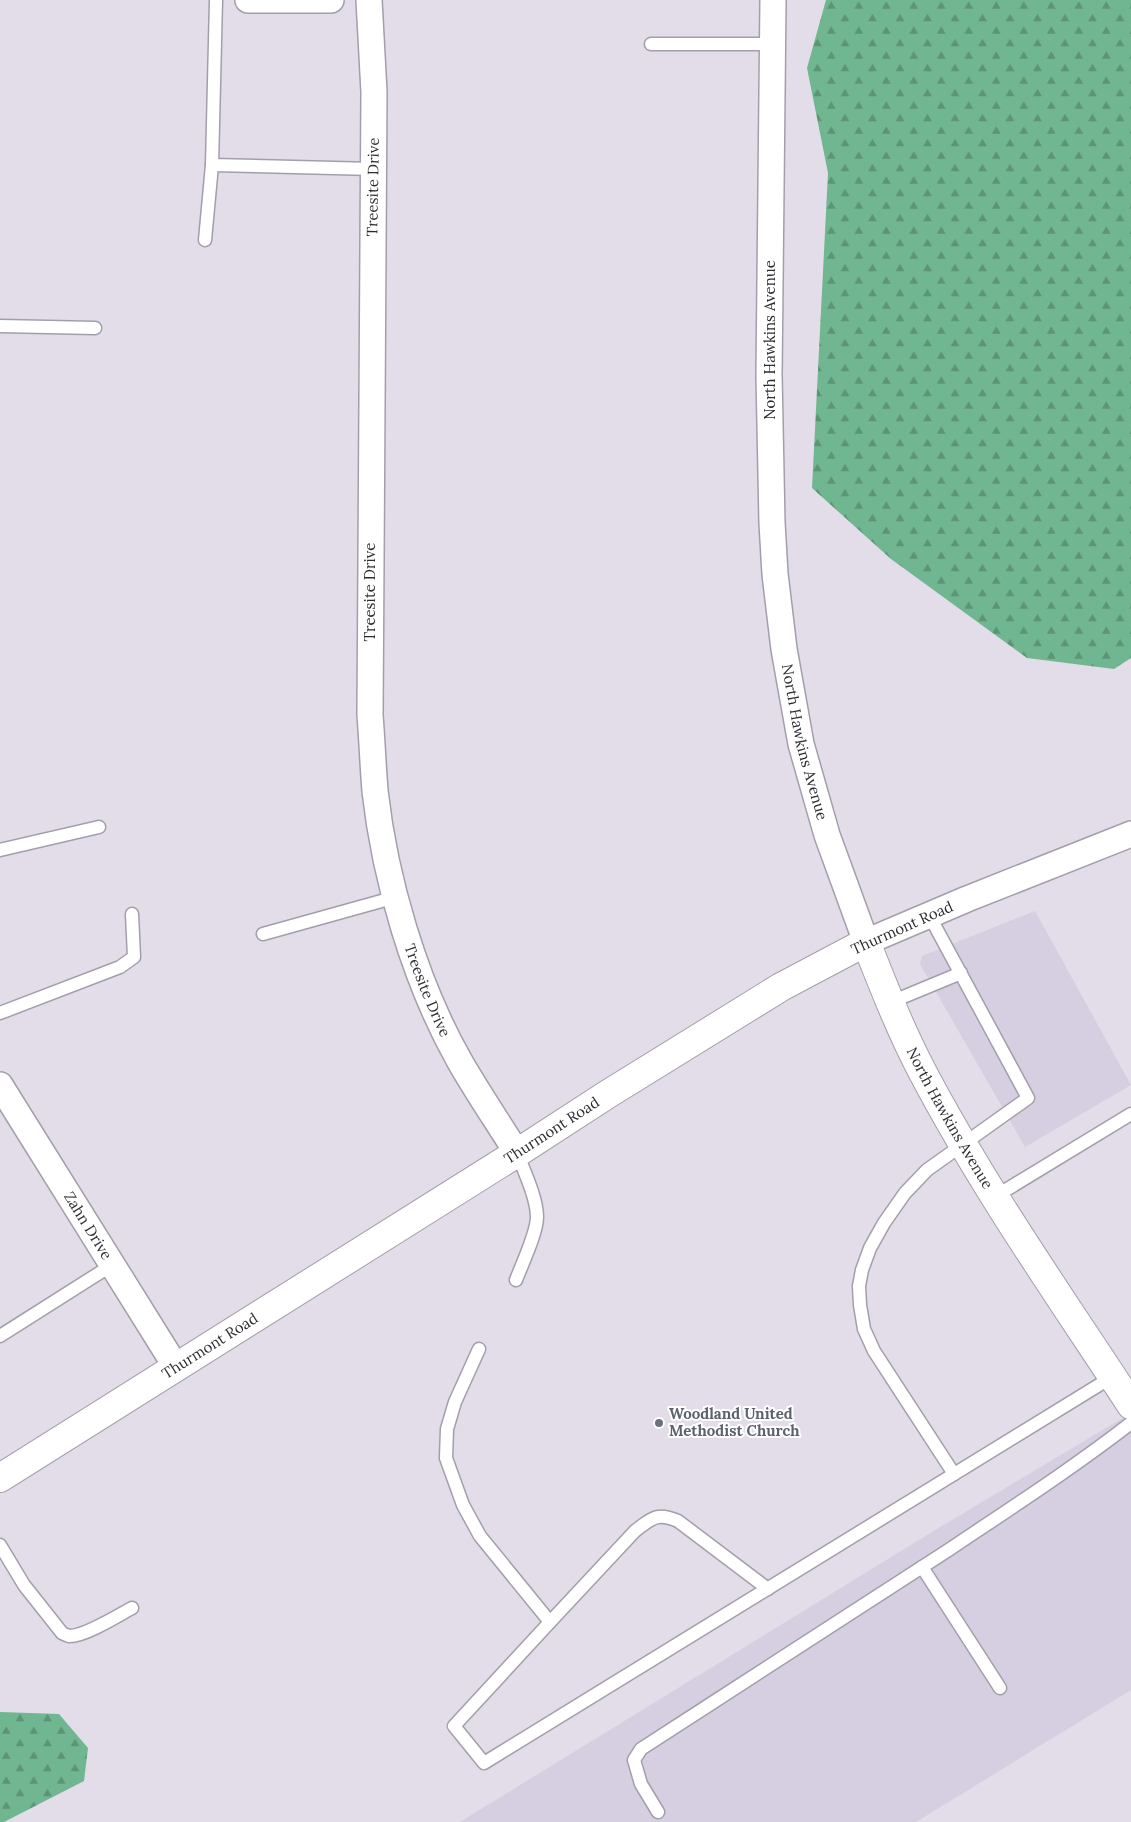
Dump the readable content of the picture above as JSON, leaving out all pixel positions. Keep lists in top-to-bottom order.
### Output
{
  "streets": {
    "street": [
      "Treesite Drive",
      "North Hawkins Avenue",
      "Thurmont Road",
      "Zahn Drive"
    ]
  },
  "crossings": [
    ["Treesite Drive", "Thurmont Road"],
    ["North Hawkins Avenue", "Thurmont Road"],
    ["Thurmont Road", "Zahn Drive"]
  ],
  "places": ["Woodland United Methodist Church"]
}
